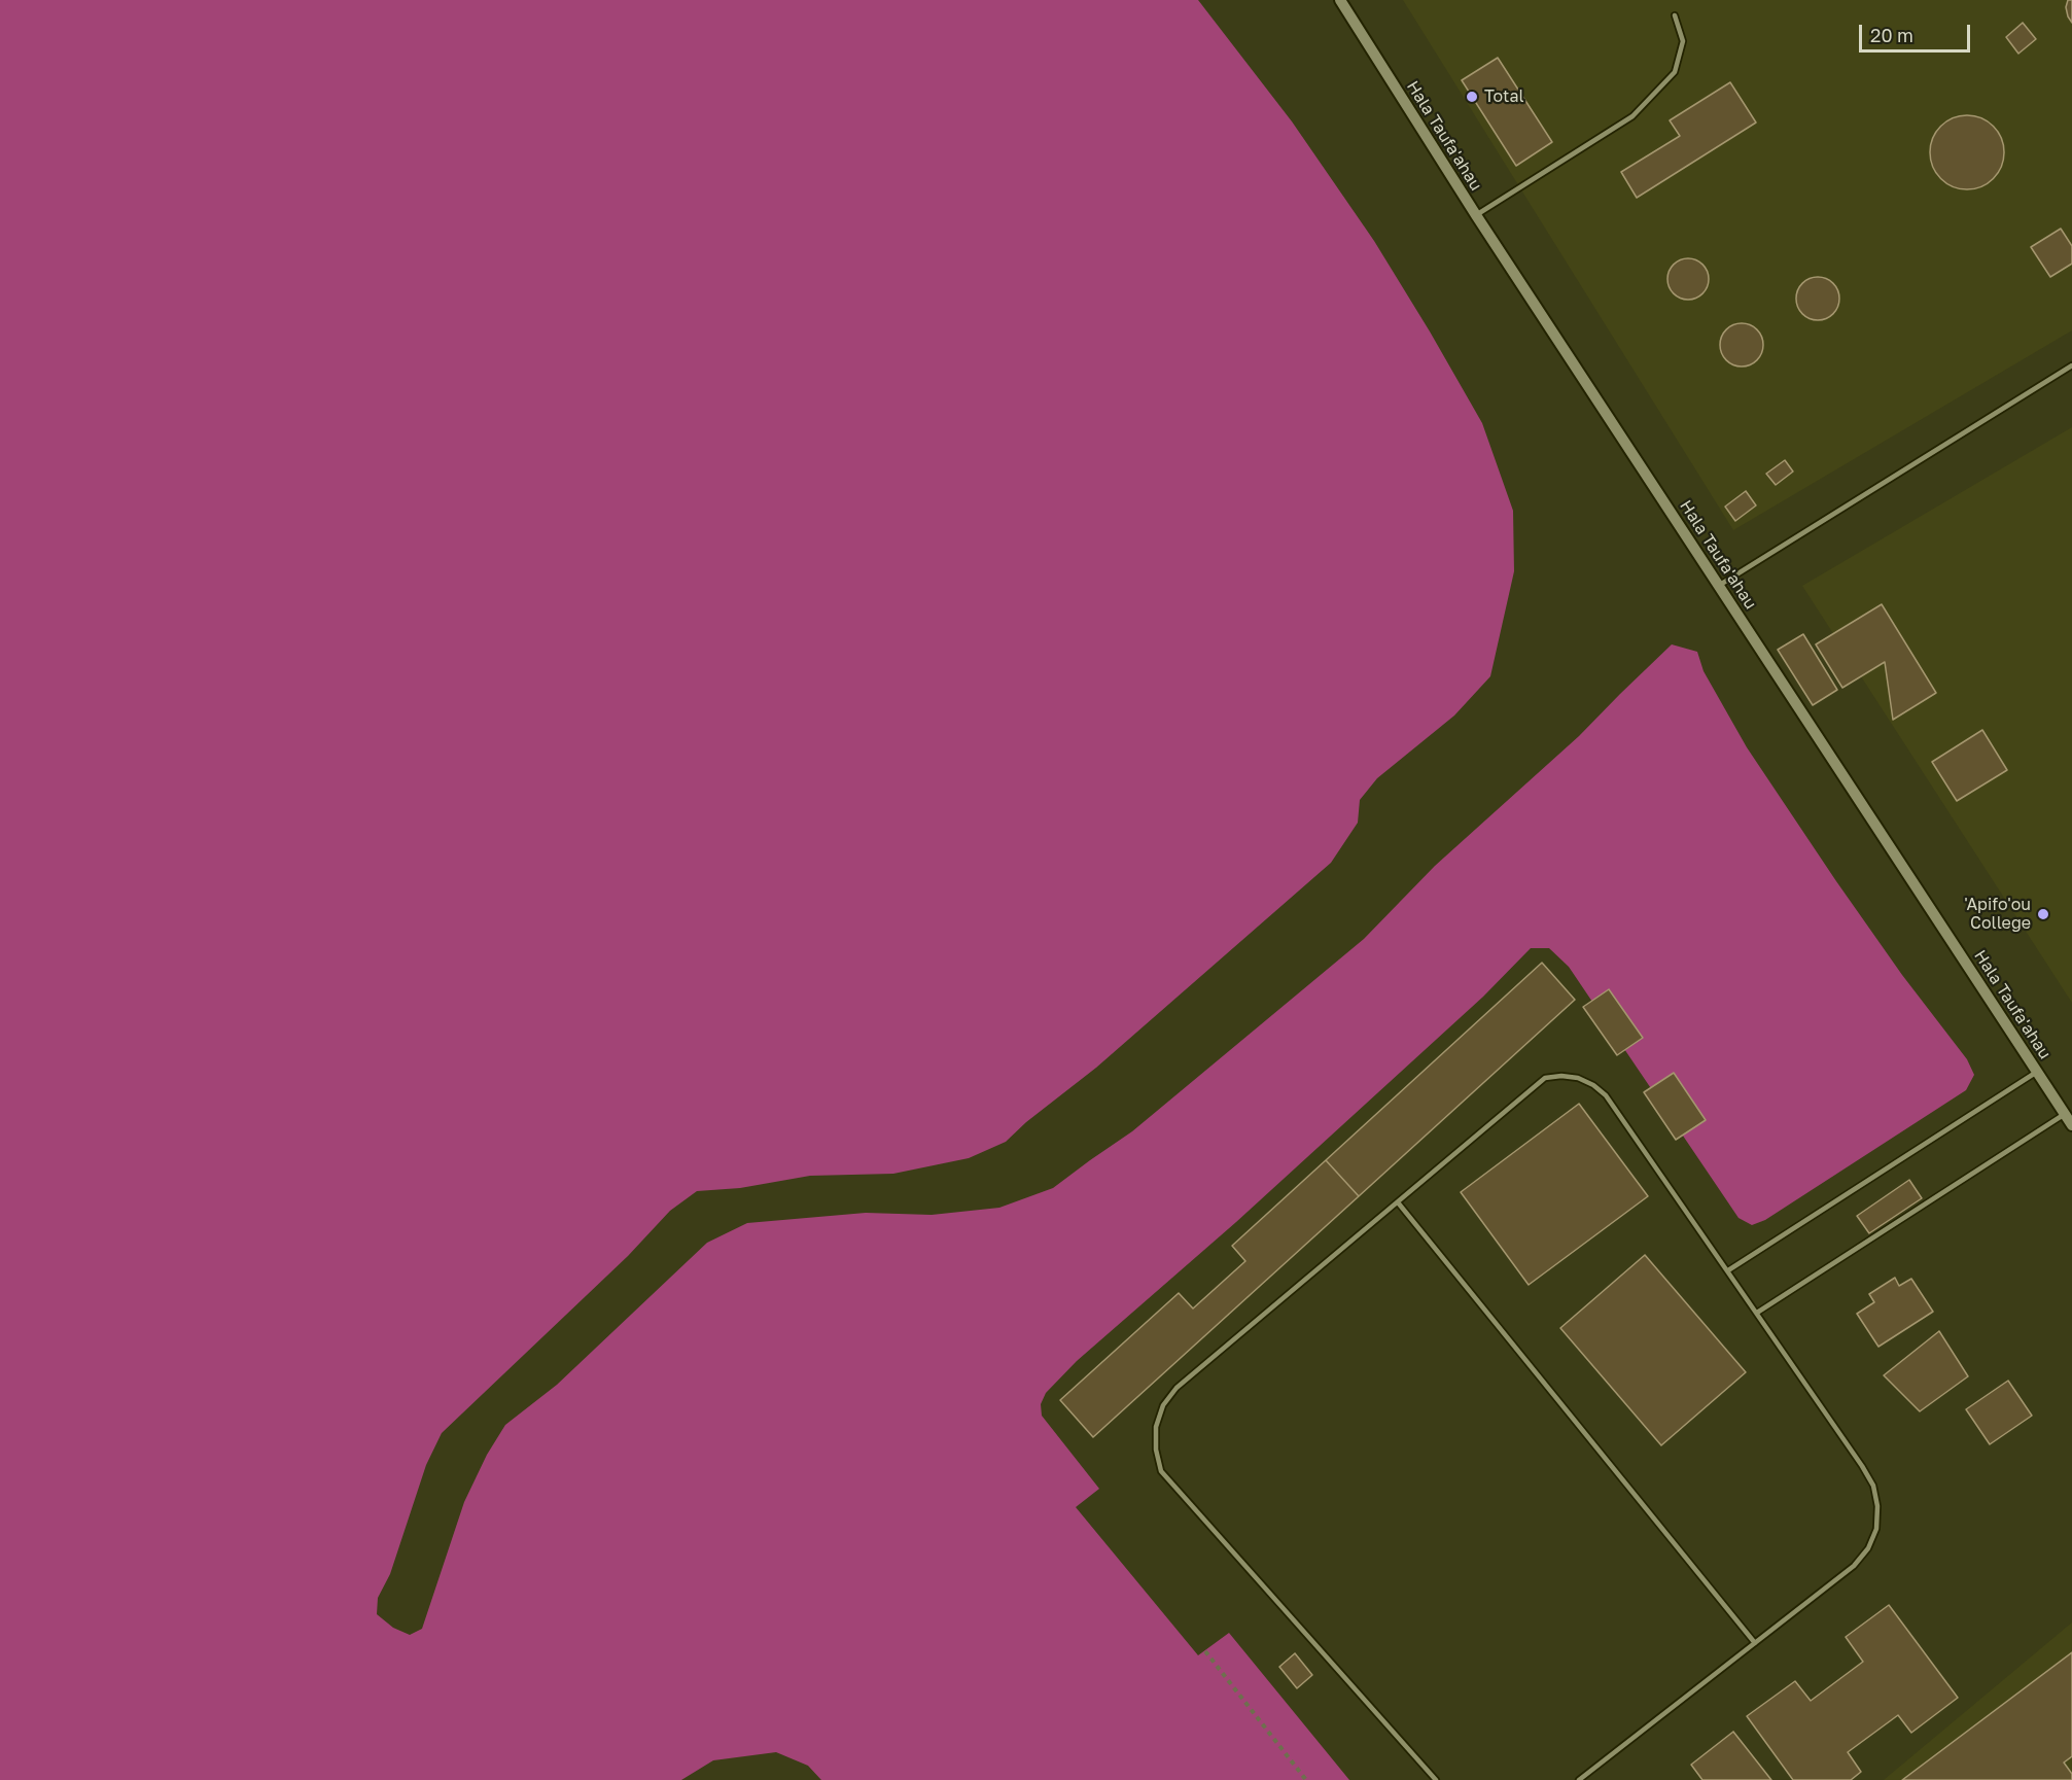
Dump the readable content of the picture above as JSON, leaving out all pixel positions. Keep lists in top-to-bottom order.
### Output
{
  "streets": {
    "street": ["Hala Taufa'ahau"]
  },
  "places": ["Total", "'Apifo'ou College"],
  "scale_bar": "20 m"
}
